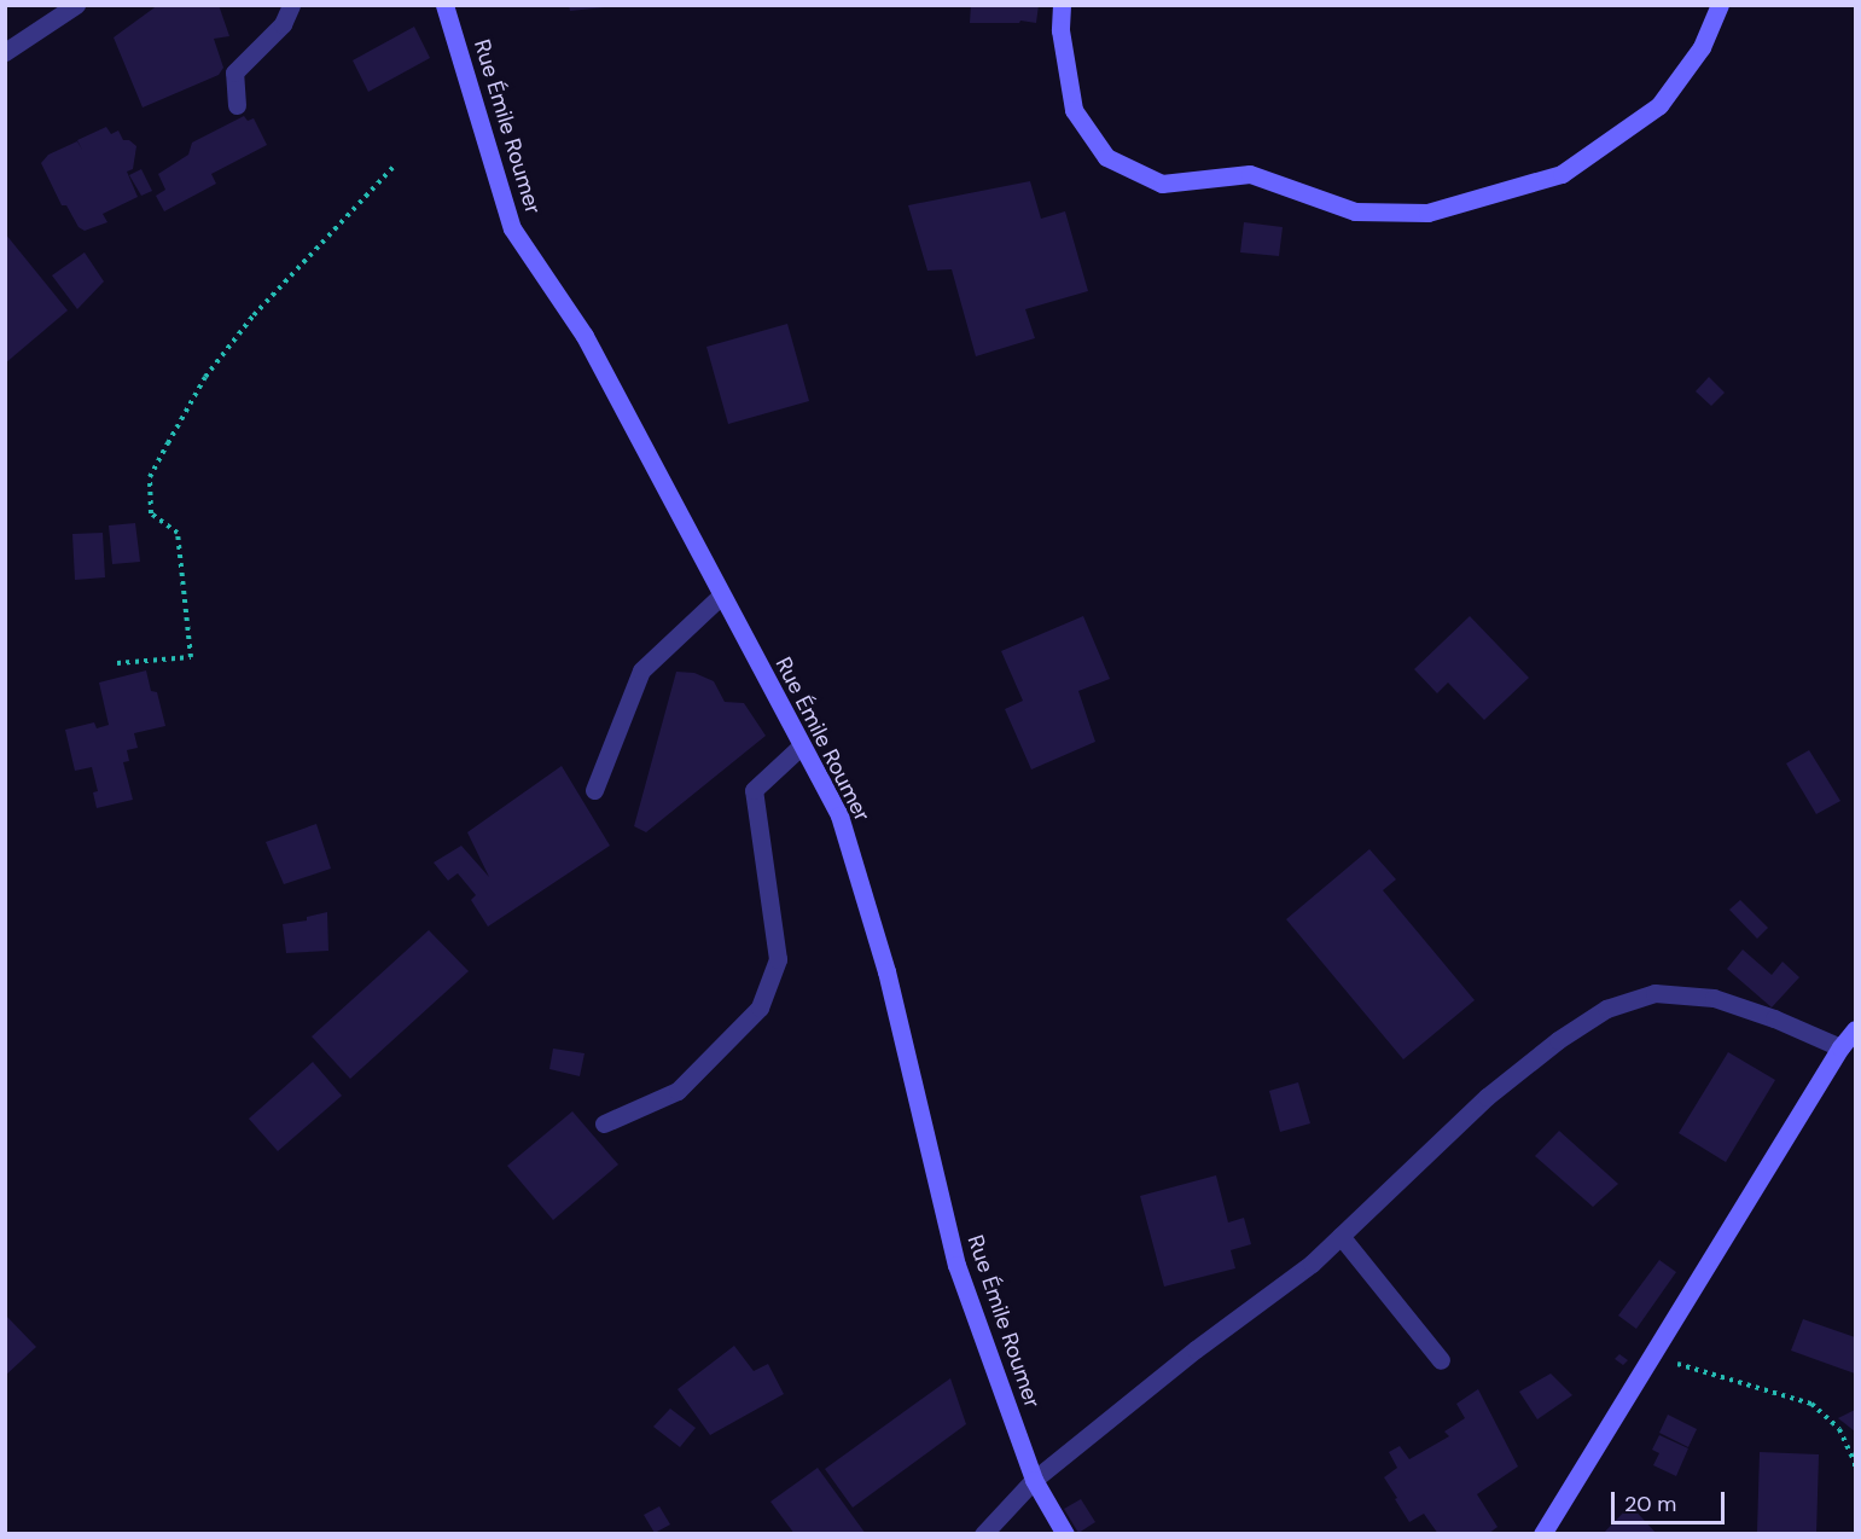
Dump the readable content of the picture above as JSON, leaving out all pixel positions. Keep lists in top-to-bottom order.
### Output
{
  "streets": {
    "street": ["Rue Émile Roumer"]
  },
  "scale_bar": "20 m"
}
